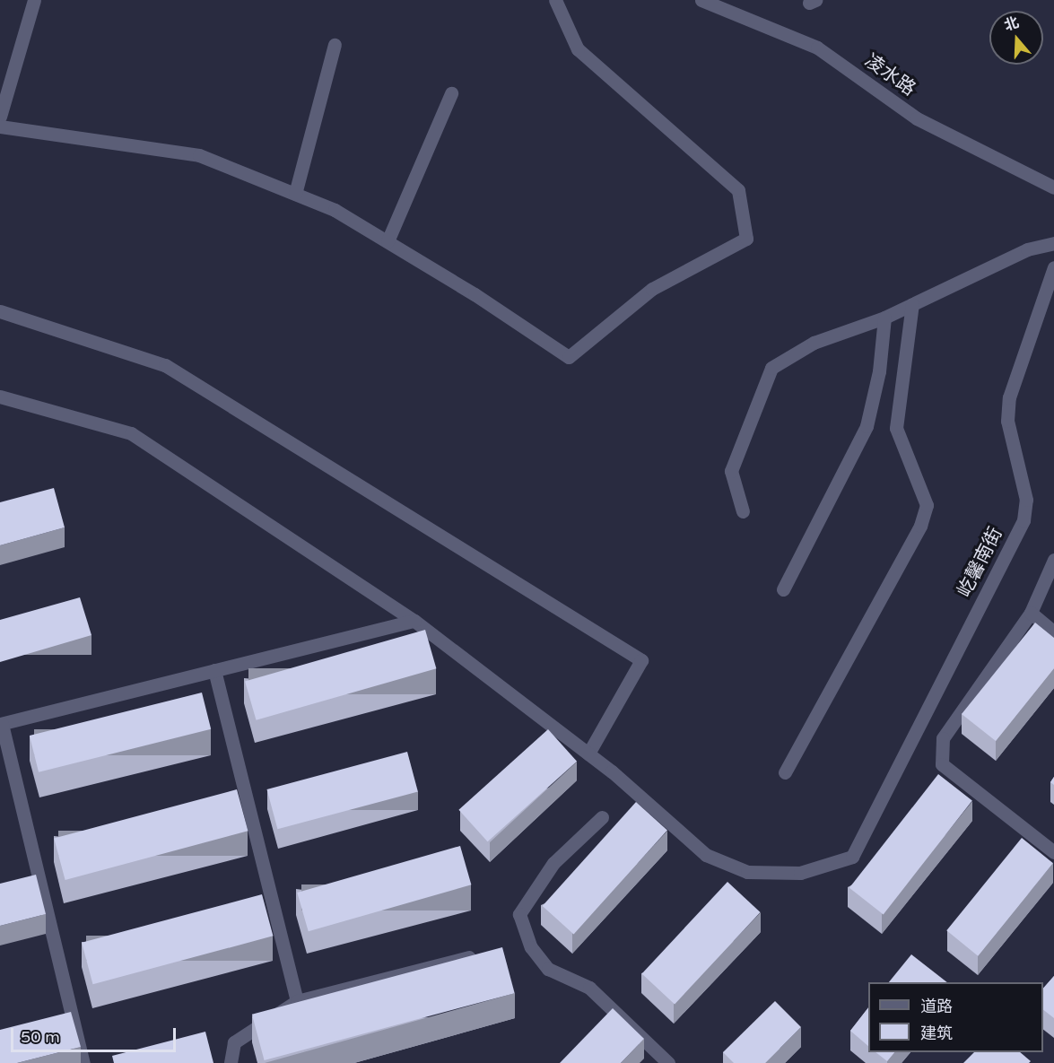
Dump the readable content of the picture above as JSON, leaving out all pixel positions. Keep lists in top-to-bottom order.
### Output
{
  "streets": {
    "street": ["凌水路", "屹馨南街"]
  },
  "legend": ["道路", "建筑"],
  "scale_bar": "50 m",
  "north": "top"
}
